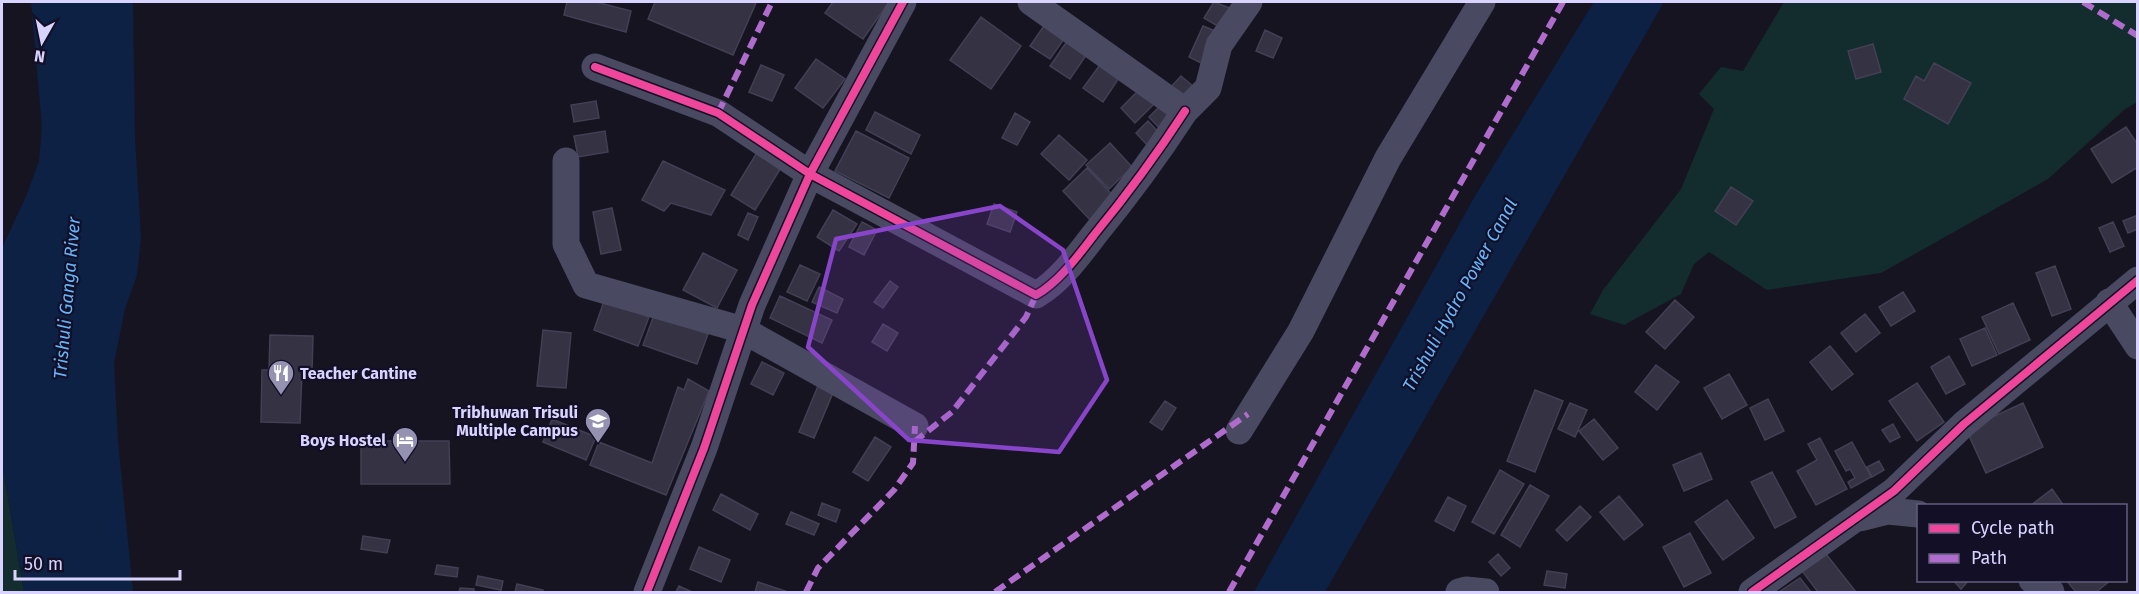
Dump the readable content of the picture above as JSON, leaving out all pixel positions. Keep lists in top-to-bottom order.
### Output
{
  "water": ["Trishuli Hydro Power Canal", "Trishuli Ganga River"],
  "places": {
    "restaurant": ["Teacher Cantine"],
    "school or university": ["Tribhuwan Trisuli Multiple Campus"],
    "hotel": ["Boys Hostel"]
  },
  "legend": ["Cycle path", "Path"],
  "scale_bar": "50 m",
  "north": "bottom"
}
